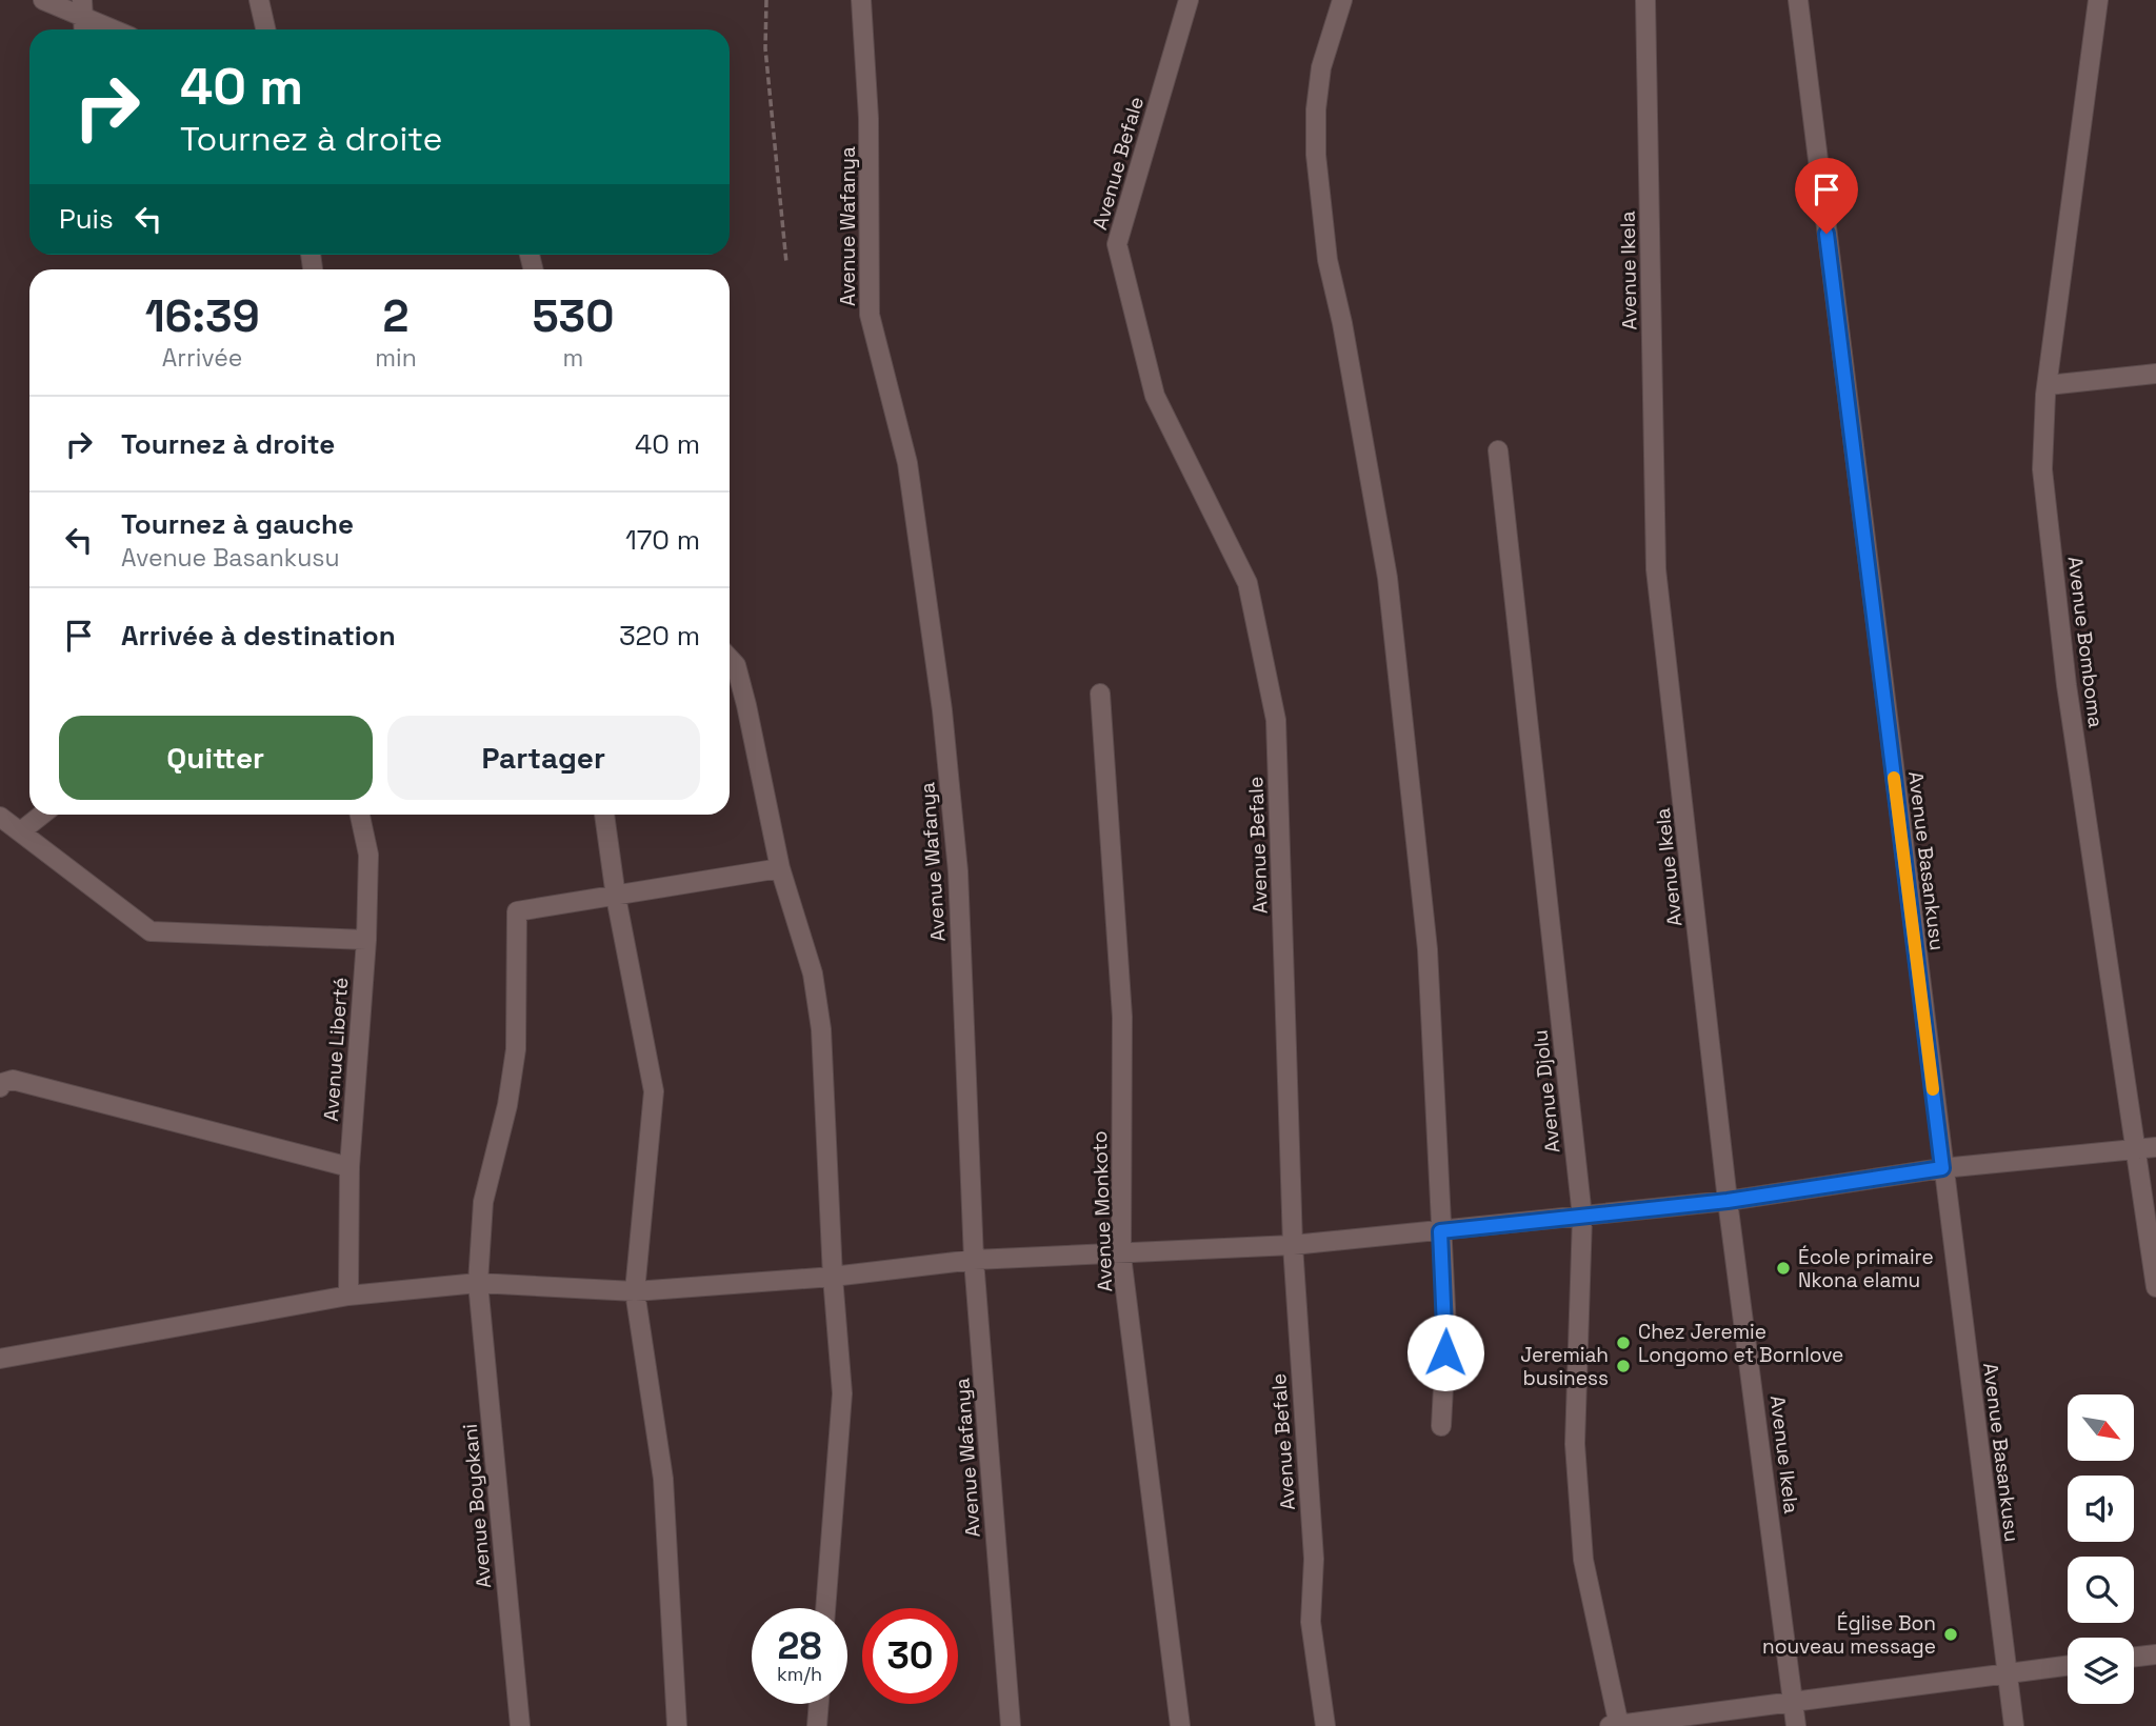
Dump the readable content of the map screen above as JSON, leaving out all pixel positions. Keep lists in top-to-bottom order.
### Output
{
  "streets": {
    "street": [
      "Avenue Befale",
      "Avenue Wafanya",
      "Avenue Ikela",
      "Avenue Bomboma",
      "Avenue Basankusu",
      "Avenue Liberté",
      "Avenue Djolu",
      "Avenue Monkoto",
      "Avenue Boyokani"
    ]
  },
  "places": [
    "École primaire Nkona elamu",
    "Chez Jeremie Longomo et Bornlove",
    "Jeremiah business",
    "Église Bon nouveau message"
  ],
  "north": "bottom right",
  "page": {
    "turn": ["40 m", "Tournez à droite"],
    "then": "Puis",
    "eta": [
      "16:39",
      "Arrivée",
      "2",
      "min",
      "530",
      "m"
    ],
    "list": [
      {
        "name": "Tournez à droite",
        "value": "40 m"
      },
      {
        "name": "Tournez à gauche",
        "note": "Avenue Basankusu",
        "value": "170 m"
      },
      {
        "name": "Arrivée à destination",
        "value": "320 m"
      }
    ],
    "buttons": ["Quitter", "Partager"],
    "speed": "28 km/h",
    "limit": "30"
  }
}
